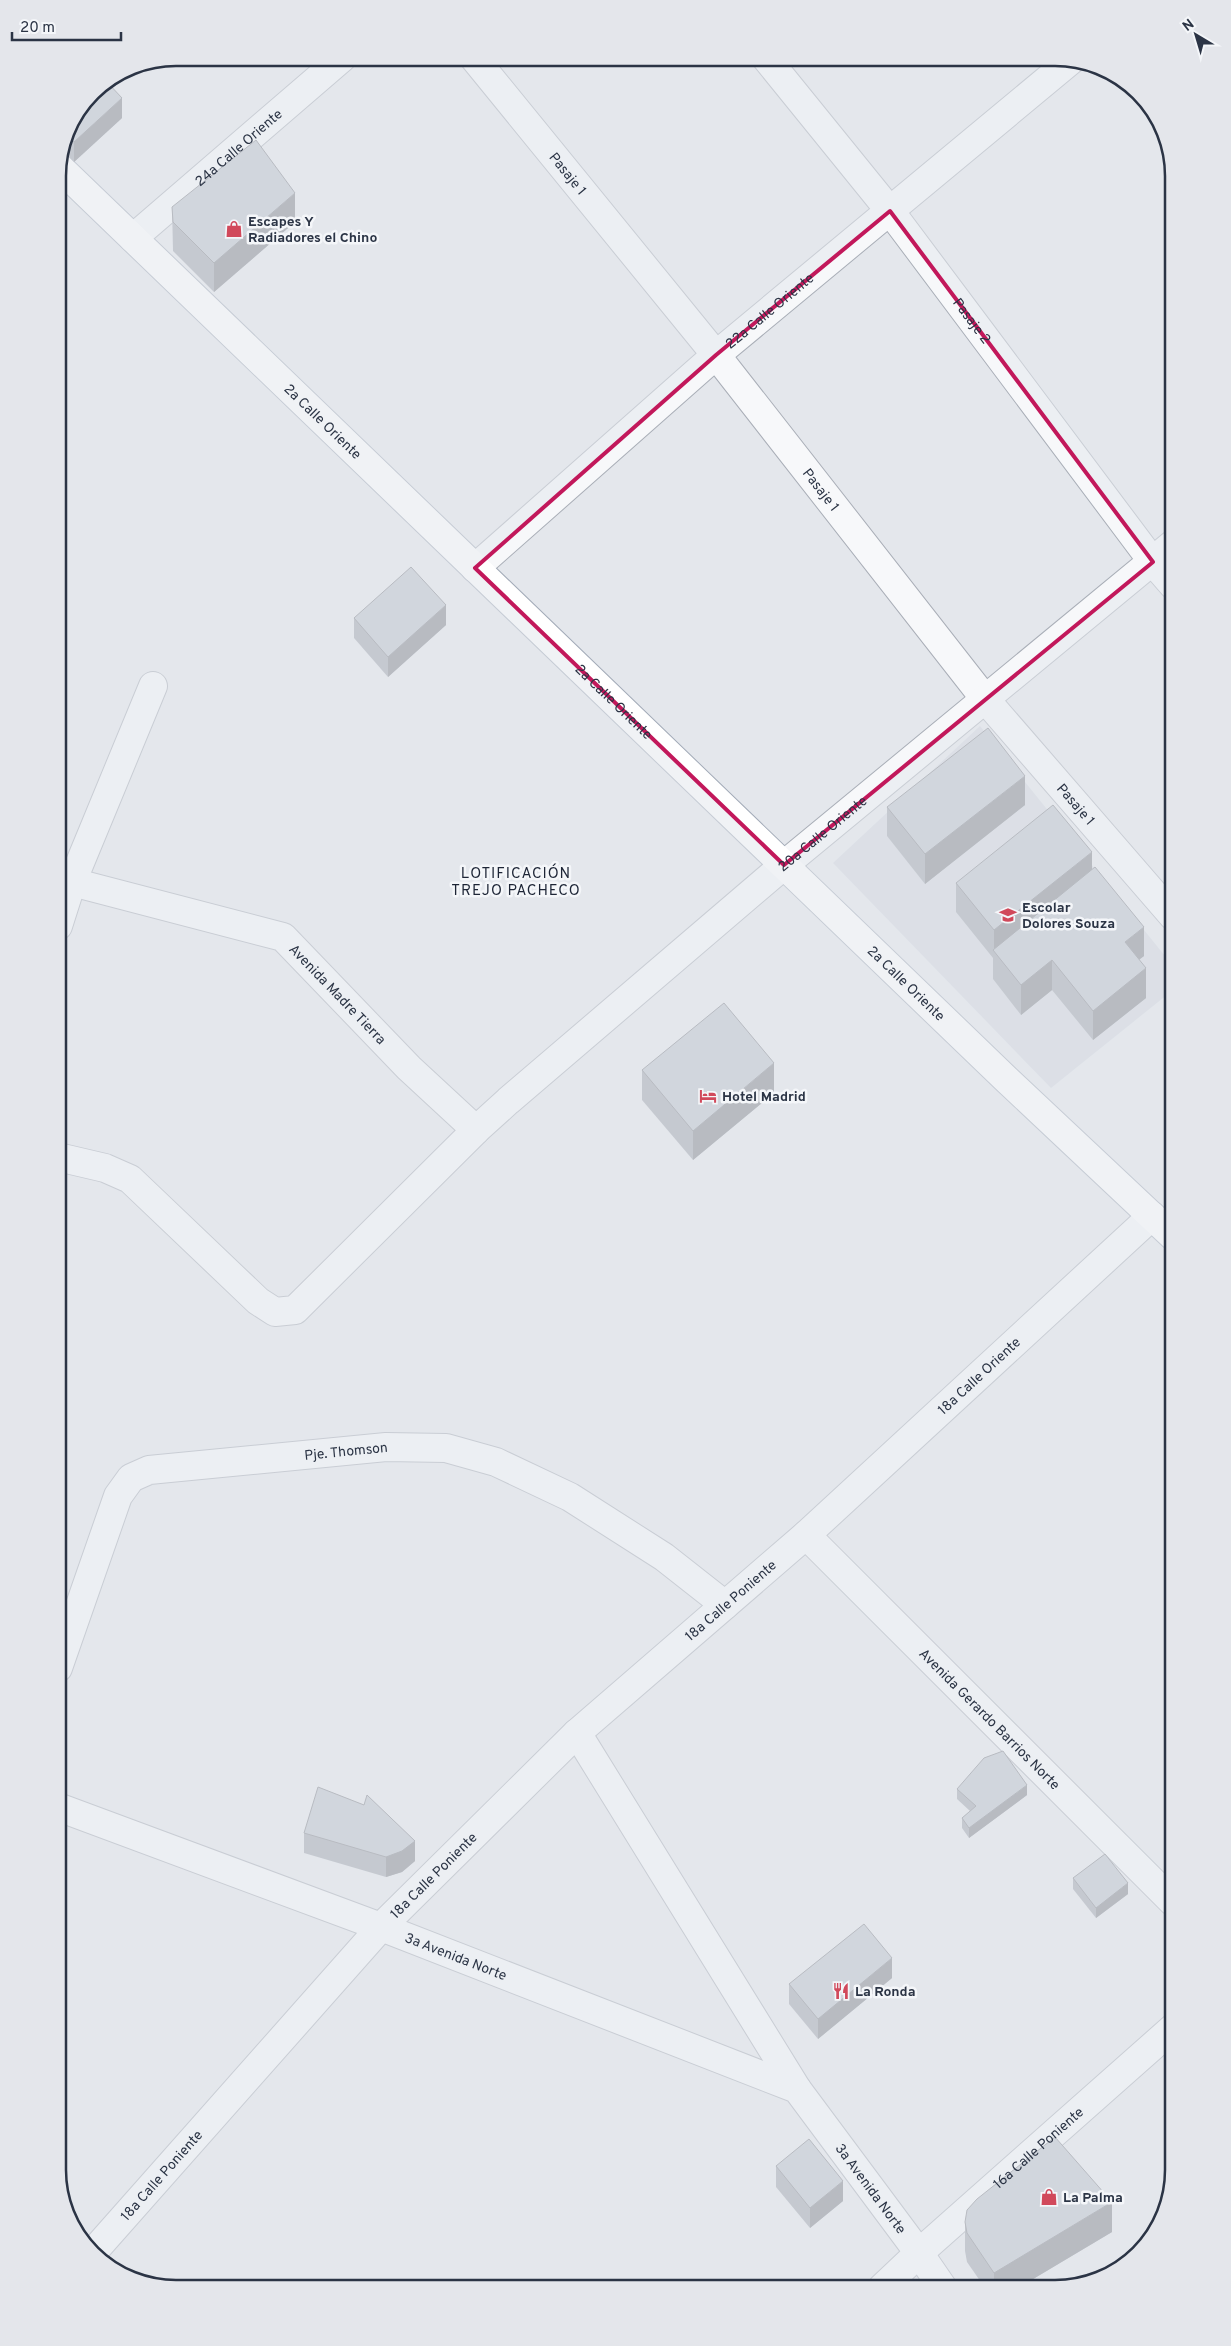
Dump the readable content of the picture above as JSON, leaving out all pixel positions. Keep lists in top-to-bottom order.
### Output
{
  "streets": {
    "main road": ["2a Calle Oriente"],
    "street": [
      "24a Calle Oriente",
      "Pasaje 1",
      "22a Calle Oriente",
      "Pasaje 2",
      "20a Calle Oriente",
      "Avenida Madre Tierra",
      "18a Calle Oriente",
      "Pje. Thomson",
      "18a Calle Poniente",
      "Avenida Gerardo Barrios Norte",
      "3a Avenida Norte",
      "16a Calle Poniente"
    ]
  },
  "crossings": [
    ["24a Calle Oriente", "2a Calle Oriente"],
    ["Pasaje 1", "22a Calle Oriente"],
    ["Pasaje 1", "20a Calle Oriente"],
    ["22a Calle Oriente", "Pasaje 2"],
    ["22a Calle Oriente", "2a Calle Oriente"],
    ["Pasaje 2", "20a Calle Oriente"],
    ["2a Calle Oriente", "20a Calle Oriente"],
    ["2a Calle Oriente", "18a Calle Oriente"],
    ["20a Calle Oriente", "Avenida Madre Tierra"],
    ["18a Calle Oriente", "18a Calle Poniente"],
    ["18a Calle Oriente", "Avenida Gerardo Barrios Norte"],
    ["Pje. Thomson", "18a Calle Poniente"],
    ["18a Calle Poniente", "Avenida Gerardo Barrios Norte"],
    ["18a Calle Poniente", "3a Avenida Norte"],
    ["3a Avenida Norte", "16a Calle Poniente"]
  ],
  "districts": ["LOTIFICACIÓN TREJO PACHECO"],
  "places": {
    "shop": ["Escapes Y Radiadores el Chino", "La Palma"],
    "school or university": ["Escolar Dolores Souza"],
    "hotel": ["Hotel Madrid"],
    "restaurant": ["La Ronda"]
  },
  "scale_bar": "20 m",
  "north": "top left"
}
